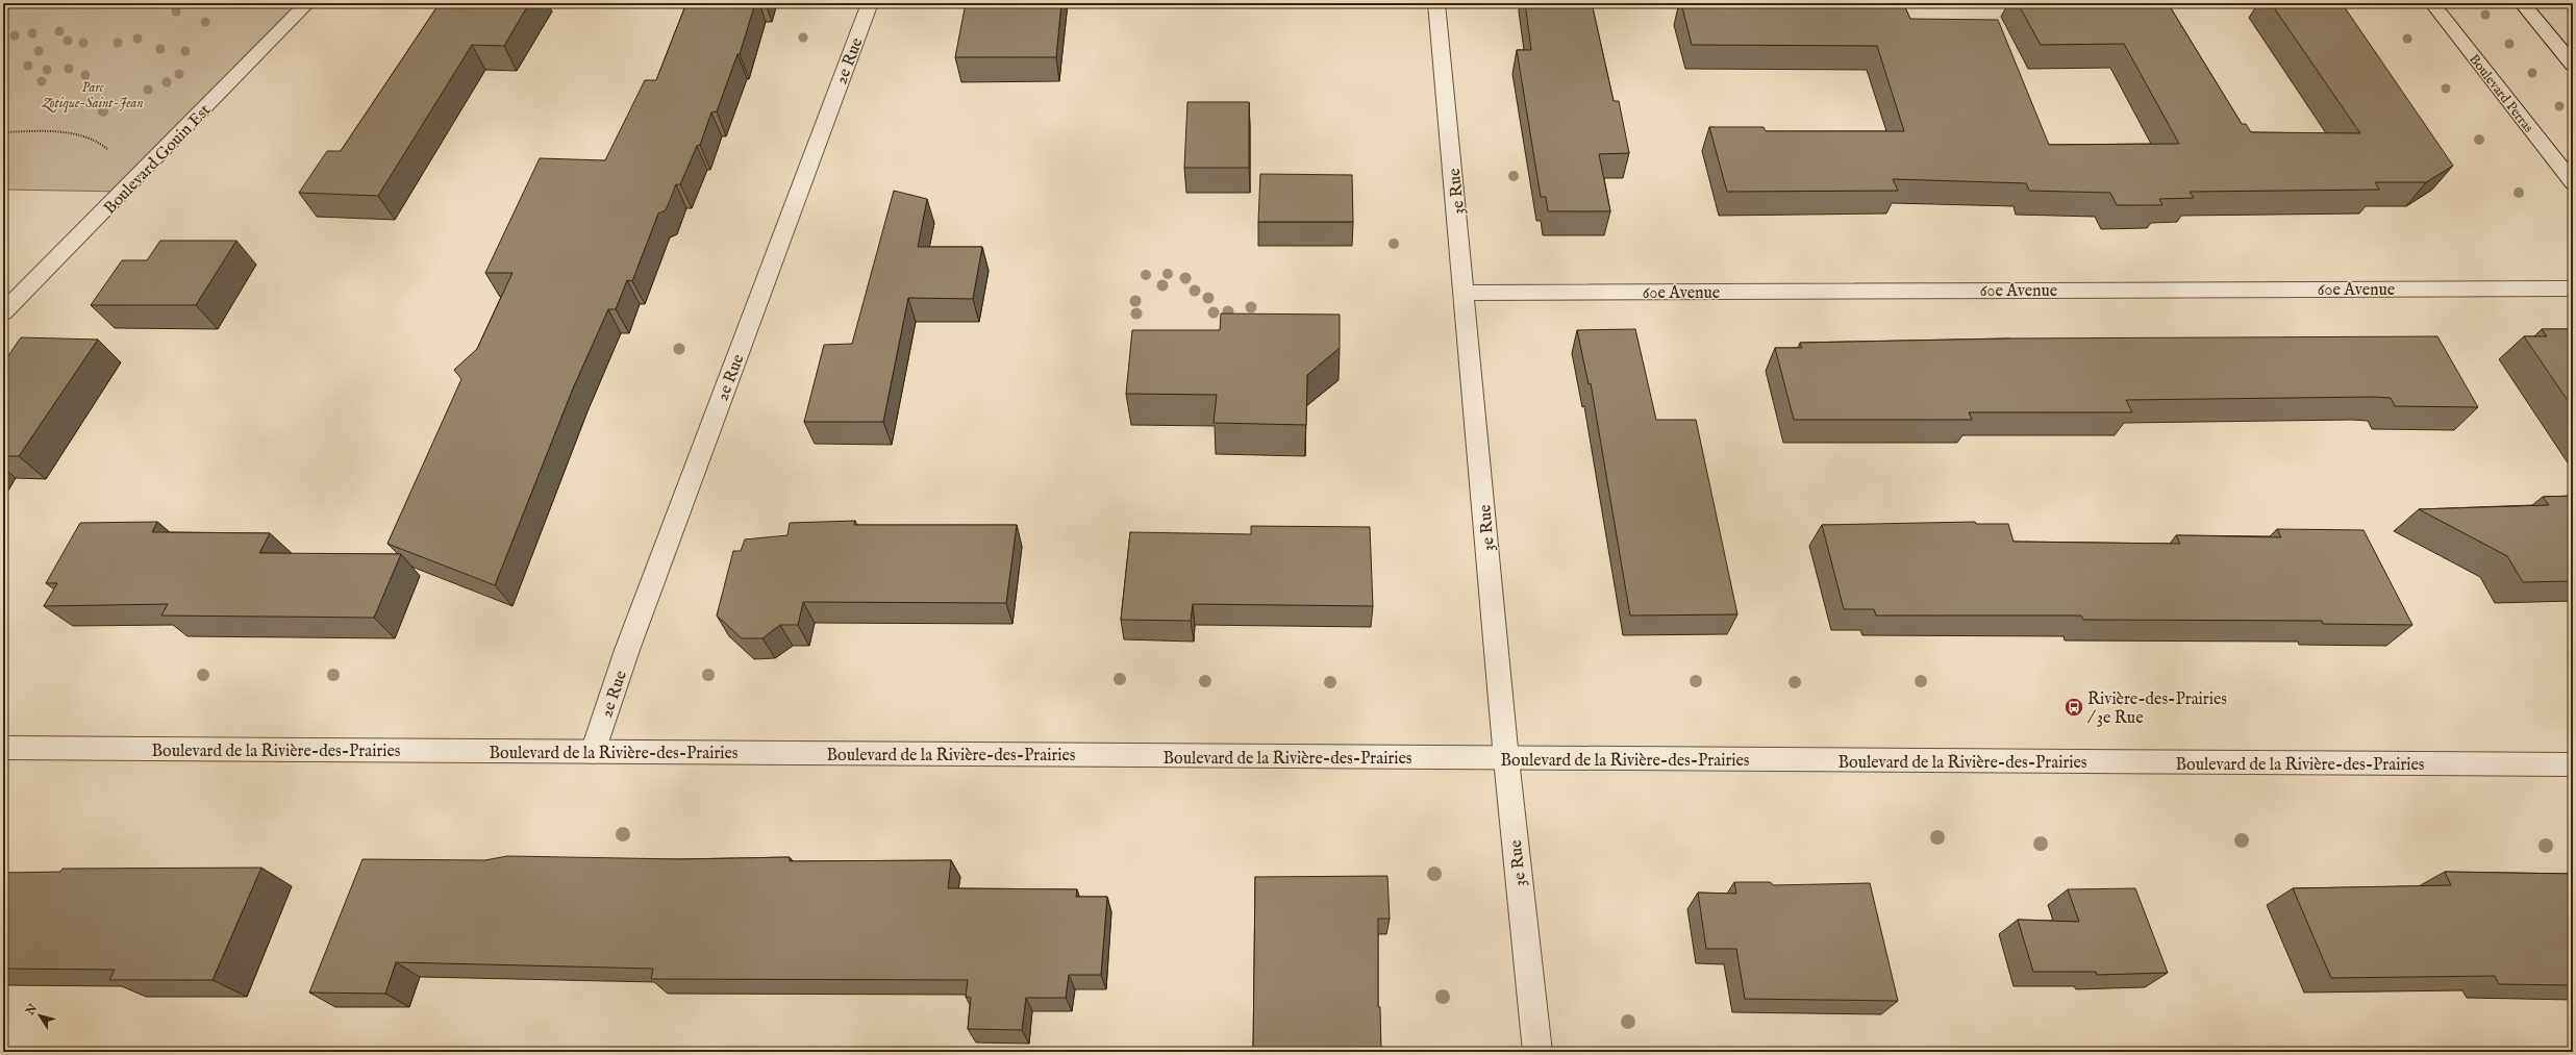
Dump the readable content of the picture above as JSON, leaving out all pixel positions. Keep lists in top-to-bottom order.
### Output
{
  "streets": {
    "street": [
      "2e Rue",
      "Boulevard Perras",
      "Boulevard Gouin Est",
      "3e Rue",
      "60e Avenue",
      "Boulevard de la Rivière-des-Prairies"
    ]
  },
  "crossings": [
    ["2e Rue", "Boulevard de la Rivière-des-Prairies"],
    ["3e Rue", "60e Avenue"],
    ["3e Rue", "Boulevard de la Rivière-des-Prairies"]
  ],
  "parks": ["Parc Zotique-Saint-Jean"],
  "places": {
    "bus stop": ["Rivière-des-Prairies / 3e Rue"]
  },
  "north": "top left"
}
